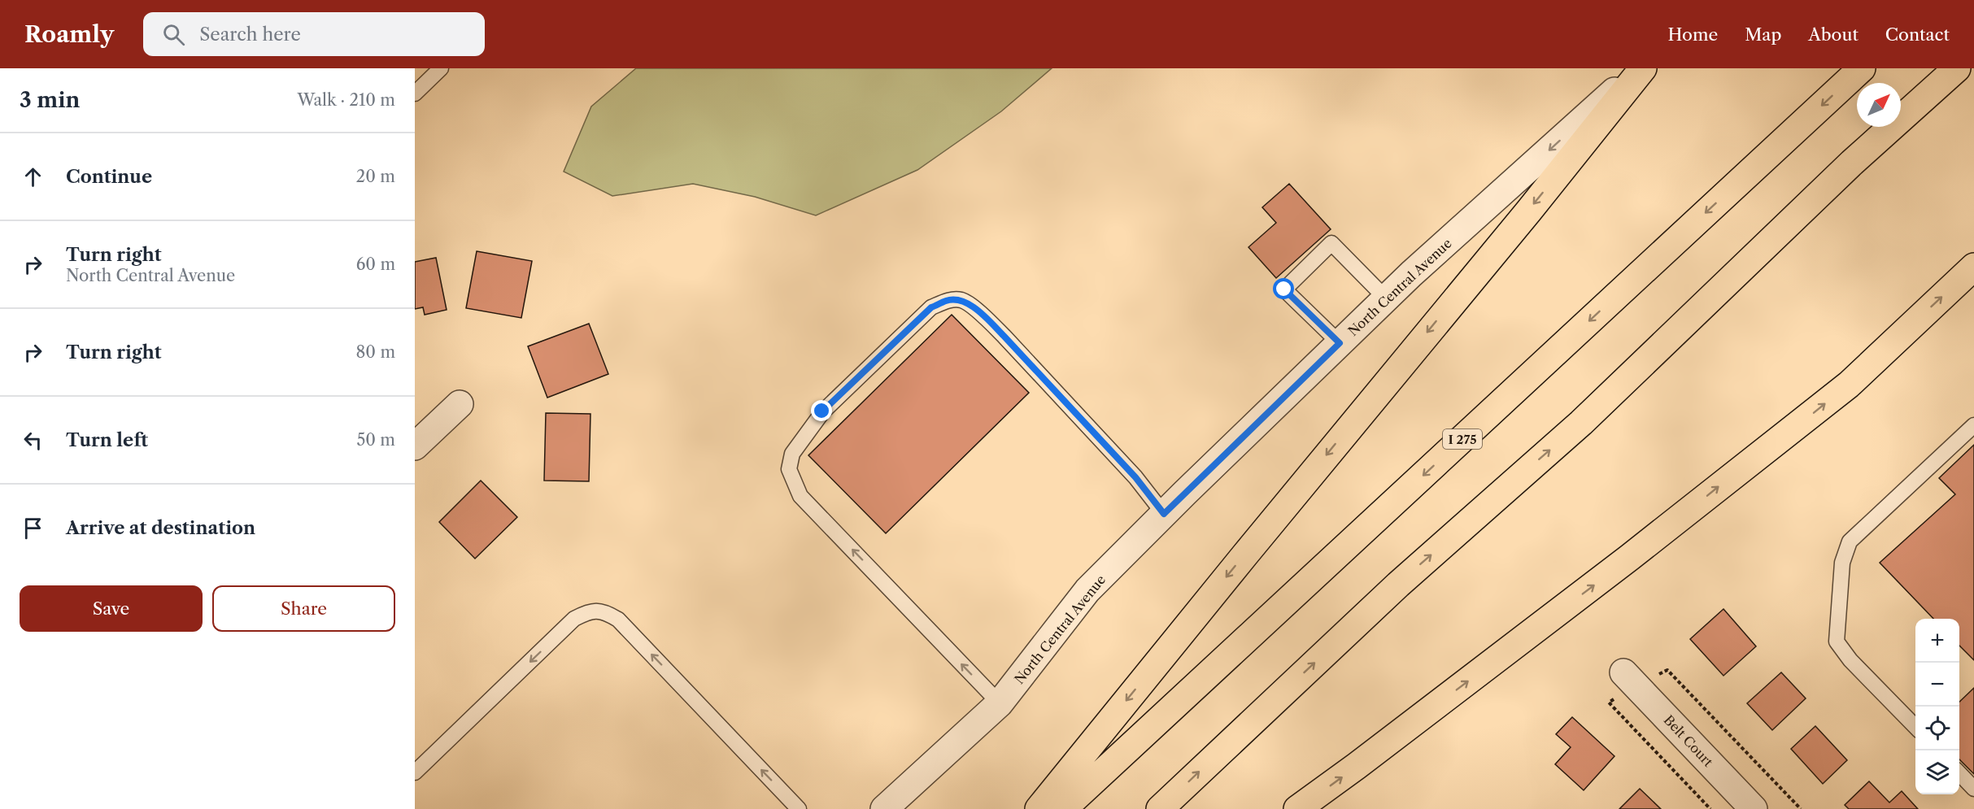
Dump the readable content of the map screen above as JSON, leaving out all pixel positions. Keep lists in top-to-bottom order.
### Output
{
  "streets": {
    "highway": ["I 275"],
    "street": ["North Central Avenue", "Belt Court"]
  },
  "north": "top right",
  "page": {
    "header": "Roamly",
    "search": "Search here",
    "nav": [
      "Home",
      "Map",
      "About",
      "Contact"
    ],
    "heading": ["3 min", "Walk · 210 m"],
    "list": [
      ["Continue", "20 m"],
      ["Turn right", "North Central Avenue", "60 m"],
      ["Turn right", "80 m"],
      ["Turn left", "50 m"],
      "Arrive at destination"
    ],
    "buttons": ["Save", "Share"],
    "map_buttons": ["+", "−"]
  }
}
